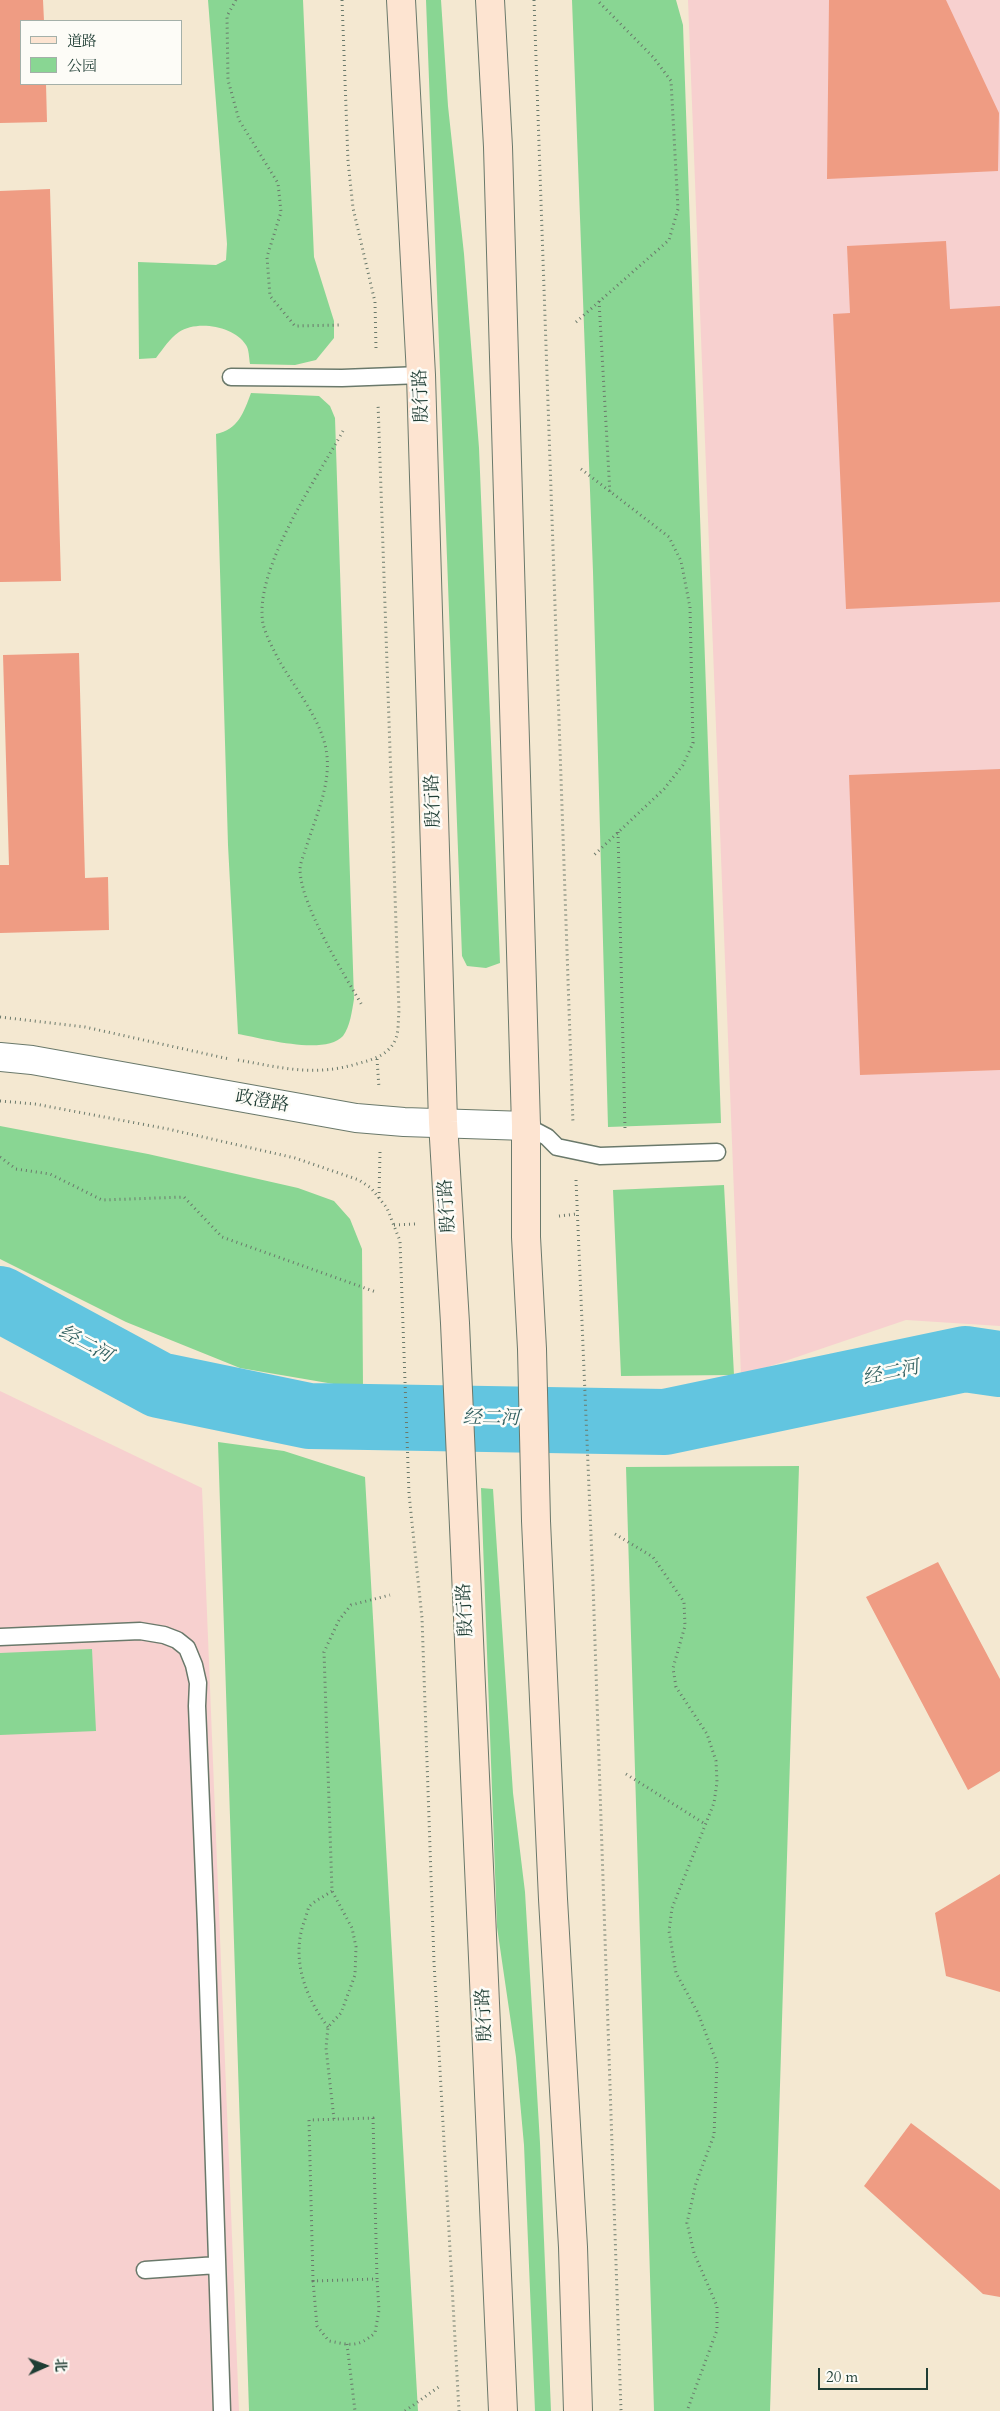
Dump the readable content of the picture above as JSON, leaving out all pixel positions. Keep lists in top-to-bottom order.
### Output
{
  "streets": {
    "main road": ["殷行路"],
    "street": ["政澄路"]
  },
  "crossings": [
    ["殷行路", "政澄路"]
  ],
  "water": ["经二河"],
  "legend": ["道路", "公园"],
  "scale_bar": "20 m",
  "north": "right"
}
